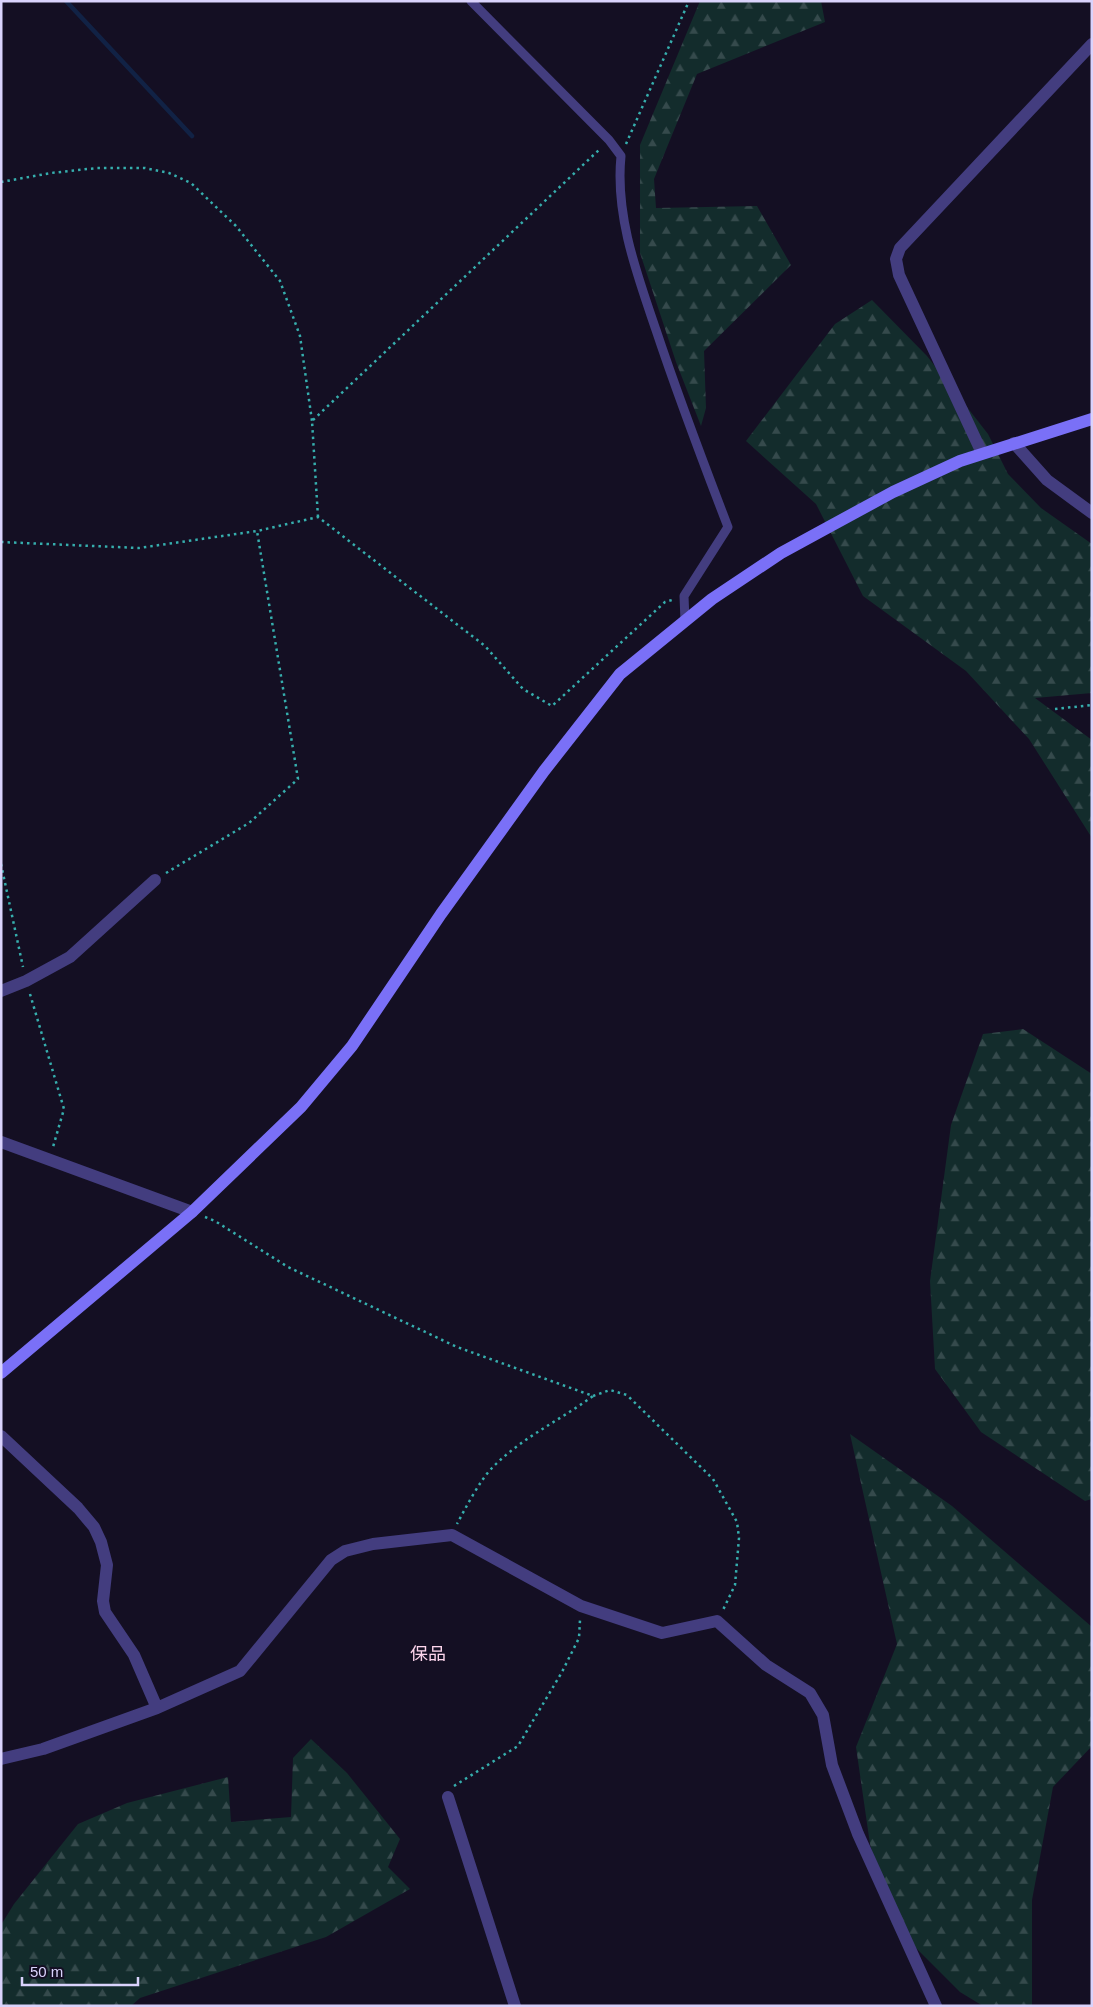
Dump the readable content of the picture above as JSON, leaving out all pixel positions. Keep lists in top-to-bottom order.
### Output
{
  "districts": ["保品"],
  "scale_bar": "50 m"
}
